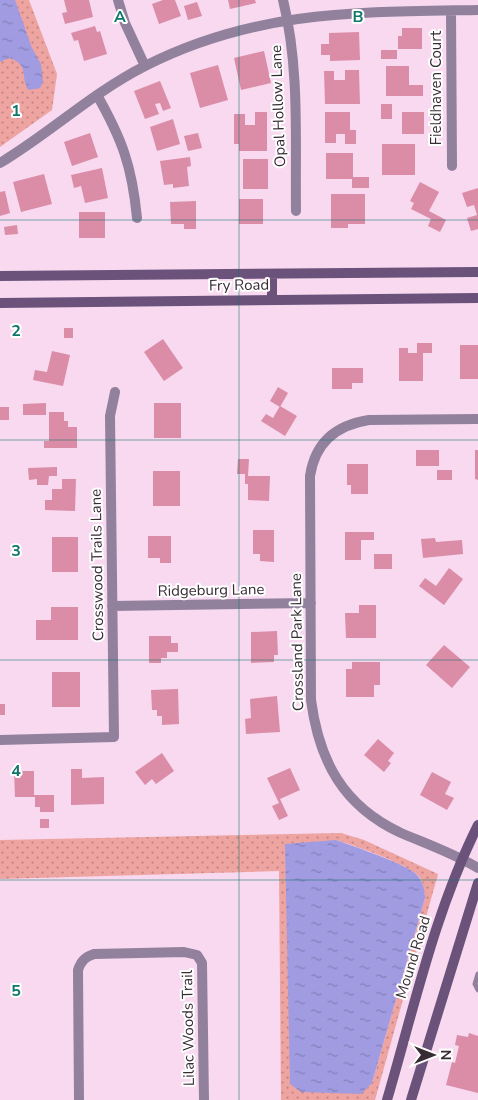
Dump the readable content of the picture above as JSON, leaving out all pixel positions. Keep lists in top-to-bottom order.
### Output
{
  "streets": {
    "main road": ["Fry Road", "Mound Road"],
    "street": [
      "Fieldhaven Court",
      "Opal Hollow Lane",
      "Crosswood Trails Lane",
      "Ridgeburg Lane",
      "Crossland Park Lane",
      "Lilac Woods Trail"
    ]
  },
  "crossings": [
    ["Crosswood Trails Lane", "Ridgeburg Lane"],
    ["Ridgeburg Lane", "Crossland Park Lane"],
    ["Crossland Park Lane", "Mound Road"]
  ],
  "north": "right",
  "grid": {
    "columns": ["A", "B"],
    "rows": [
      "1",
      "2",
      "3",
      "4",
      "5"
    ]
  }
}
